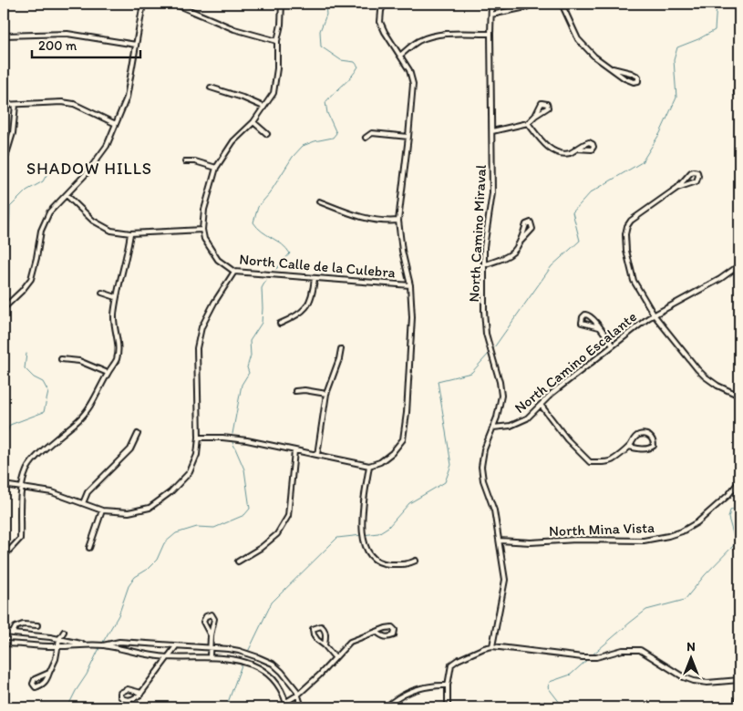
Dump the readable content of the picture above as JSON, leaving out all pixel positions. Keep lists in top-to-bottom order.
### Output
{
  "streets": {
    "street": [
      "North Camino Miraval",
      "North Calle de la Culebra",
      "North Camino Escalante",
      "North Mina Vista"
    ]
  },
  "crossings": [
    ["North Camino Miraval", "North Camino Escalante"],
    ["North Camino Miraval", "North Mina Vista"]
  ],
  "districts": ["SHADOW HILLS"],
  "scale_bar": "200 m",
  "north": "top"
}
